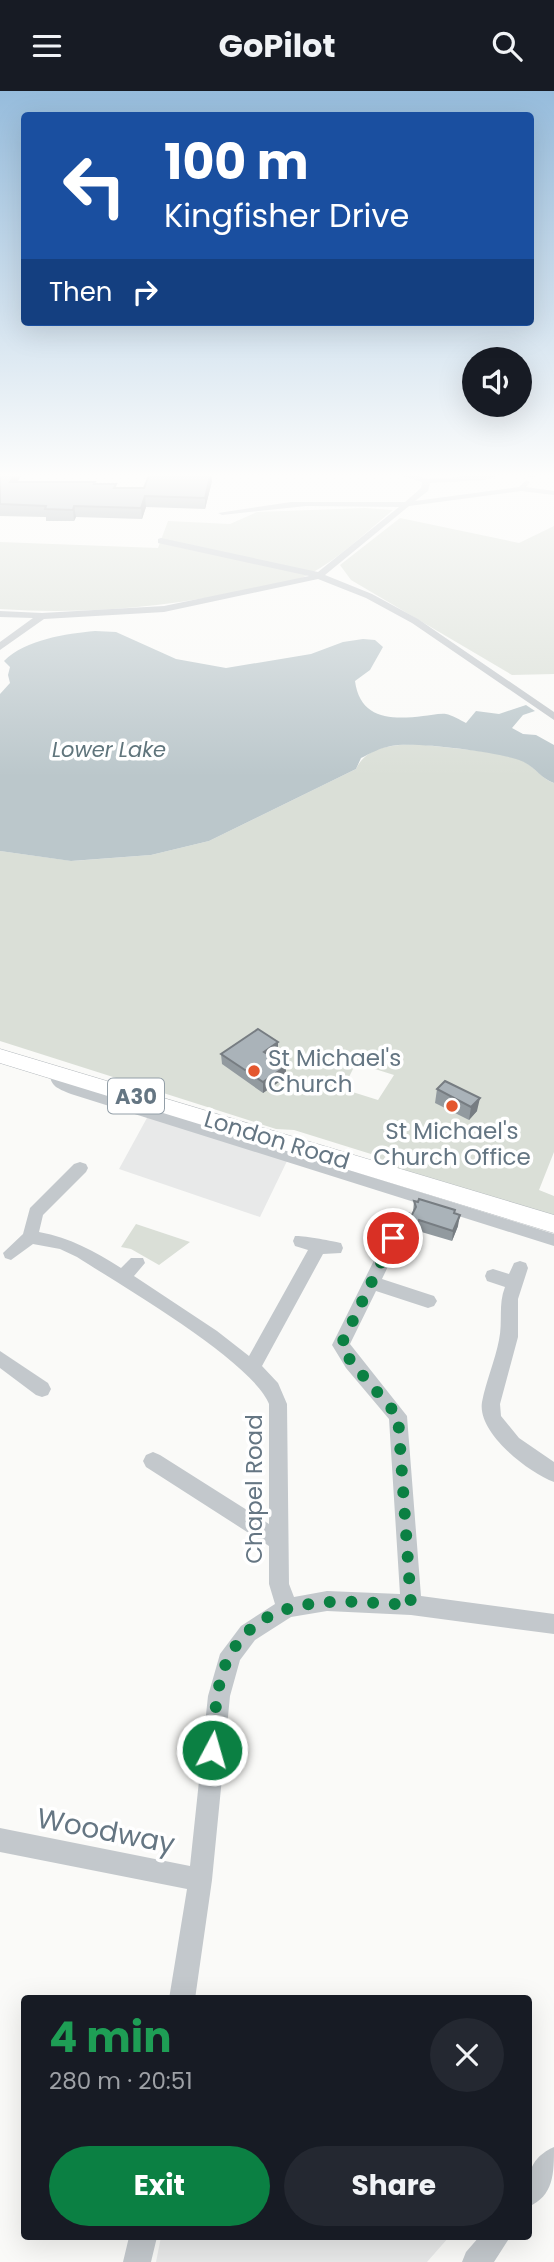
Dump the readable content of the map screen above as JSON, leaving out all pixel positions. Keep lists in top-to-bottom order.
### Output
{
  "streets": {
    "main road": ["A30", "London Road"],
    "street": ["Chapel Road", "Woodway"]
  },
  "water": ["Lower Lake"],
  "places": ["St Michael's Church", "St Michael's Church Office"],
  "page": {
    "header": "GoPilot",
    "turn": ["100 m", "Kingfisher Drive"],
    "then": "Then",
    "heading": ["4 min", "280 m · 20:51"],
    "buttons": ["Exit", "Share"]
  }
}
